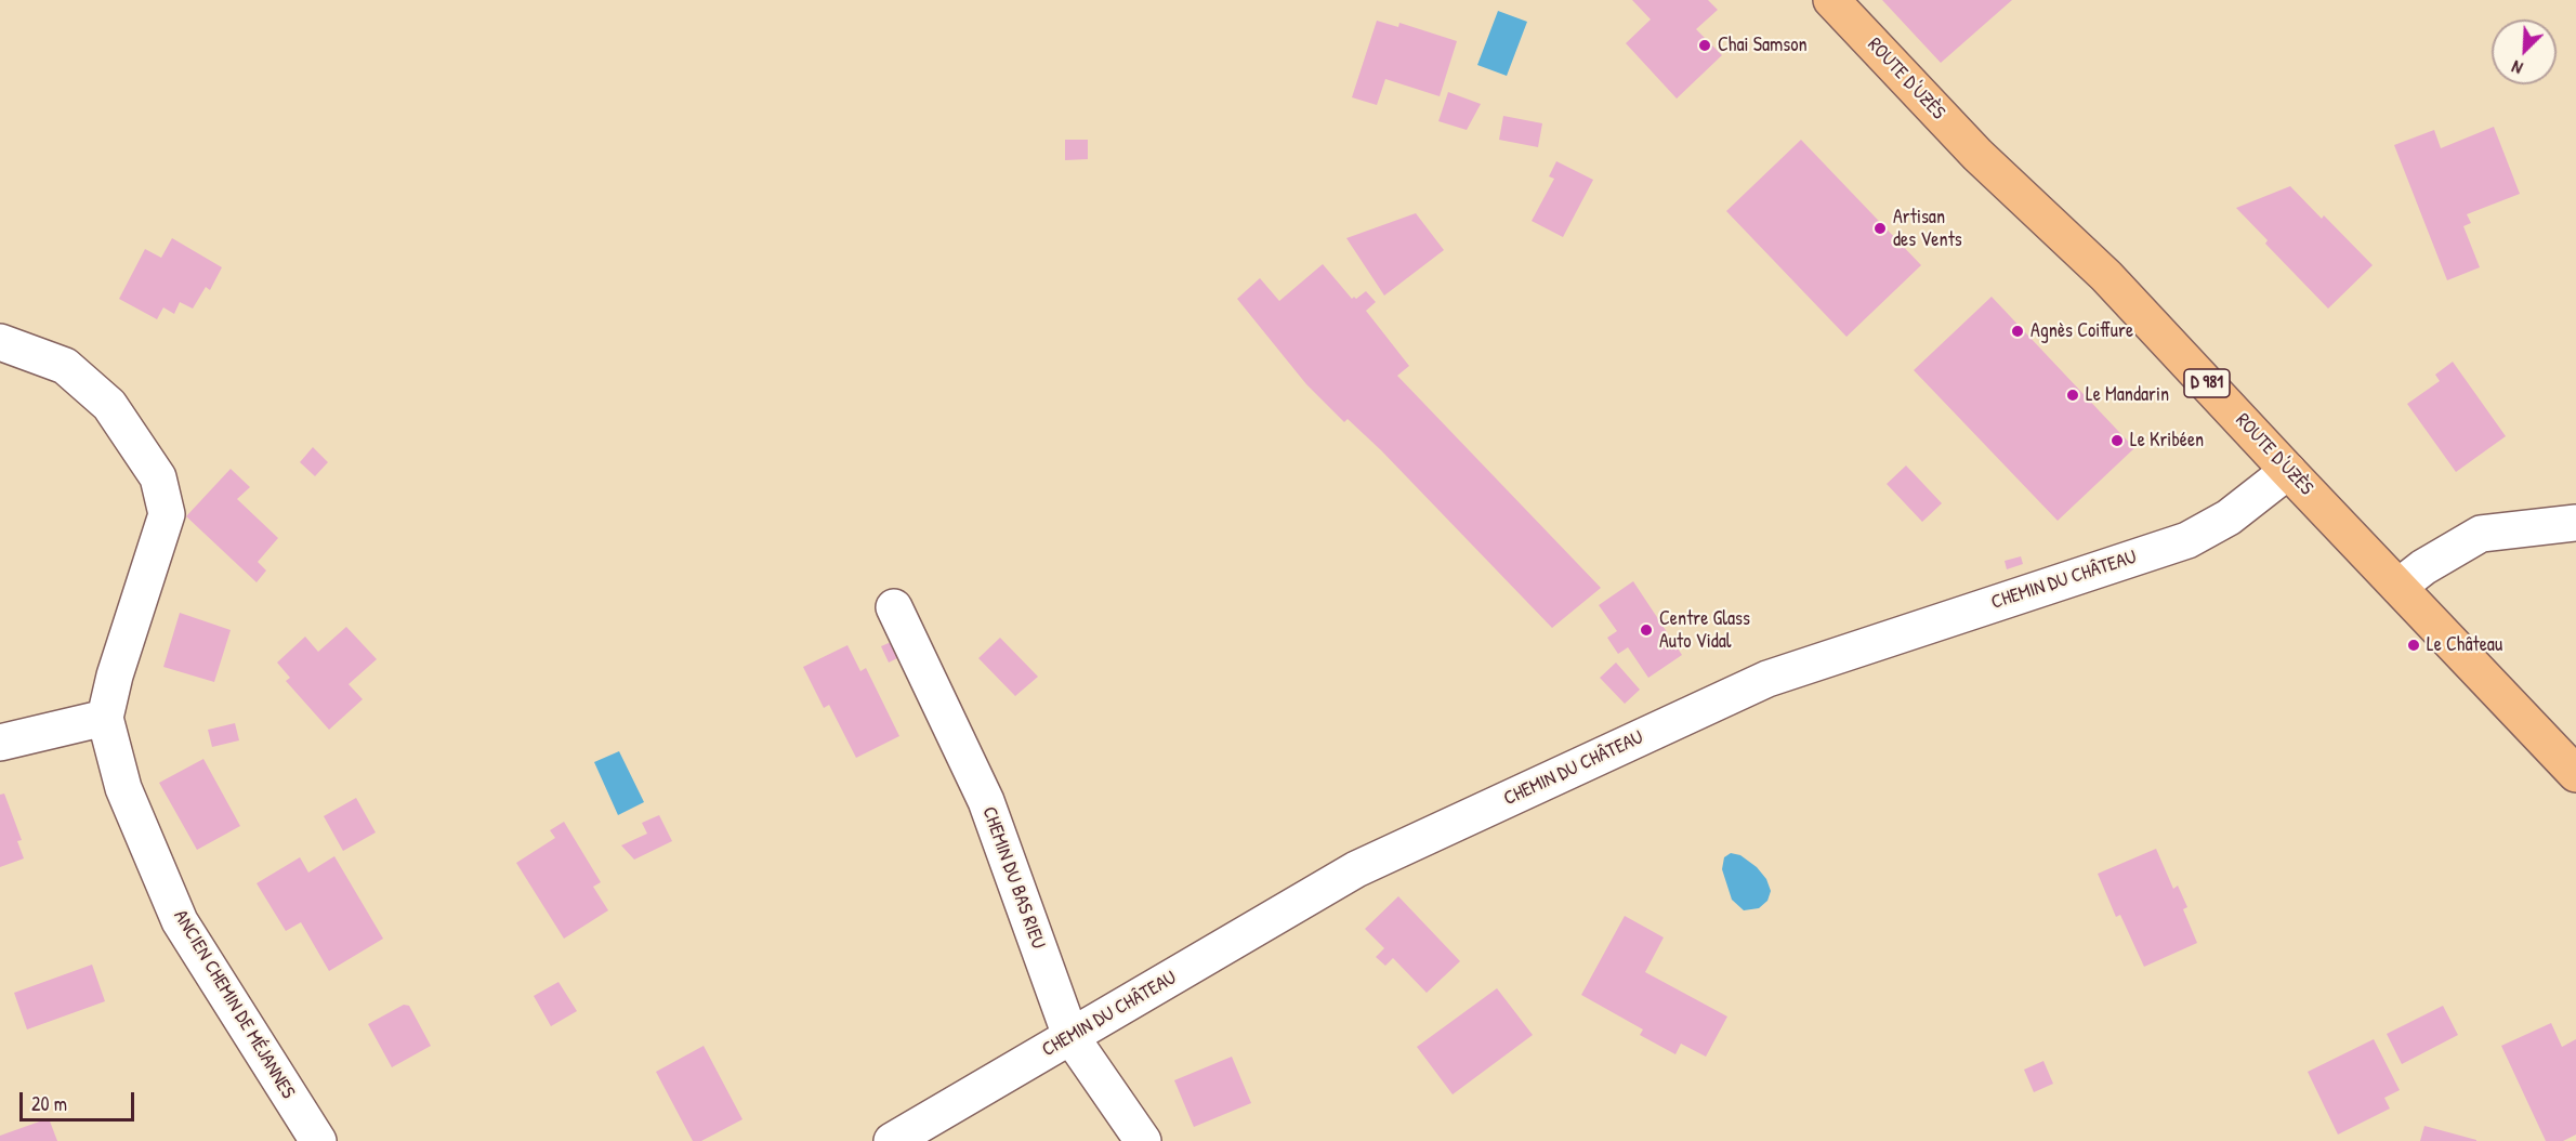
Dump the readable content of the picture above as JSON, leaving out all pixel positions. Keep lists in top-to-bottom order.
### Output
{
  "streets": {
    "main road": ["ROUTE D'UZÈS", "D 981"],
    "street": ["CHEMIN DU CHÂTEAU", "CHEMIN DU BAS RIEU", "ANCIEN CHEMIN DE MÉJANNES"]
  },
  "crossings": [
    ["ROUTE D'UZÈS", "CHEMIN DU CHÂTEAU"],
    ["CHEMIN DU CHÂTEAU", "CHEMIN DU BAS RIEU"]
  ],
  "places": [
    "Chai Samson",
    "Artisan des Vents",
    "Agnès Coiffure",
    "Le Mandarin",
    "Le Kribéen",
    "Centre Glass Auto Vidal",
    "Le Château"
  ],
  "scale_bar": "20 m",
  "north": "bottom left"
}
